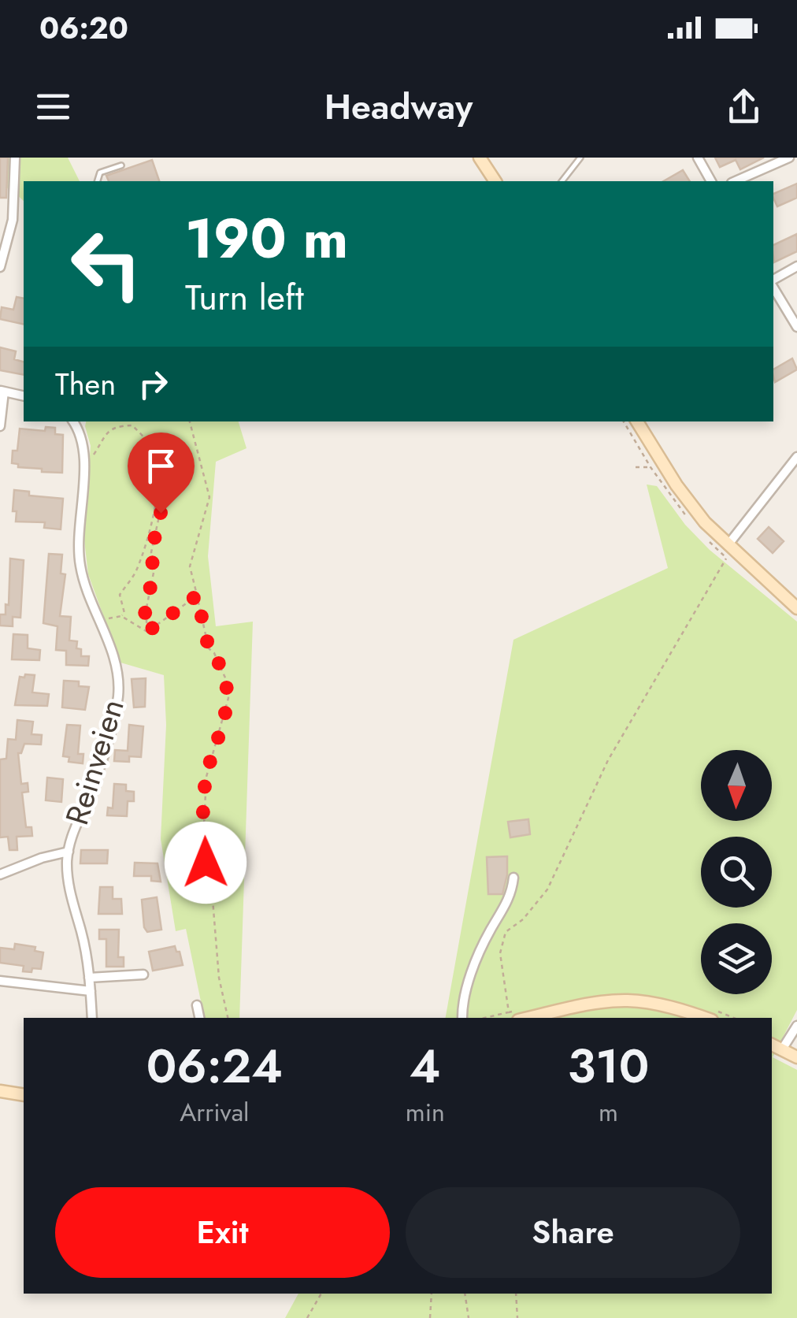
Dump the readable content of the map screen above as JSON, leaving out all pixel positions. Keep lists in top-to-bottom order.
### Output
{
  "streets": {
    "street": ["Reinveien"]
  },
  "north": "bottom",
  "page": {
    "status": "06:20",
    "header": "Headway",
    "turn": ["190 m", "Turn left"],
    "then": "Then",
    "eta": [
      "06:24",
      "Arrival",
      "4",
      "min",
      "310",
      "m"
    ],
    "buttons": ["Exit", "Share"]
  }
}
